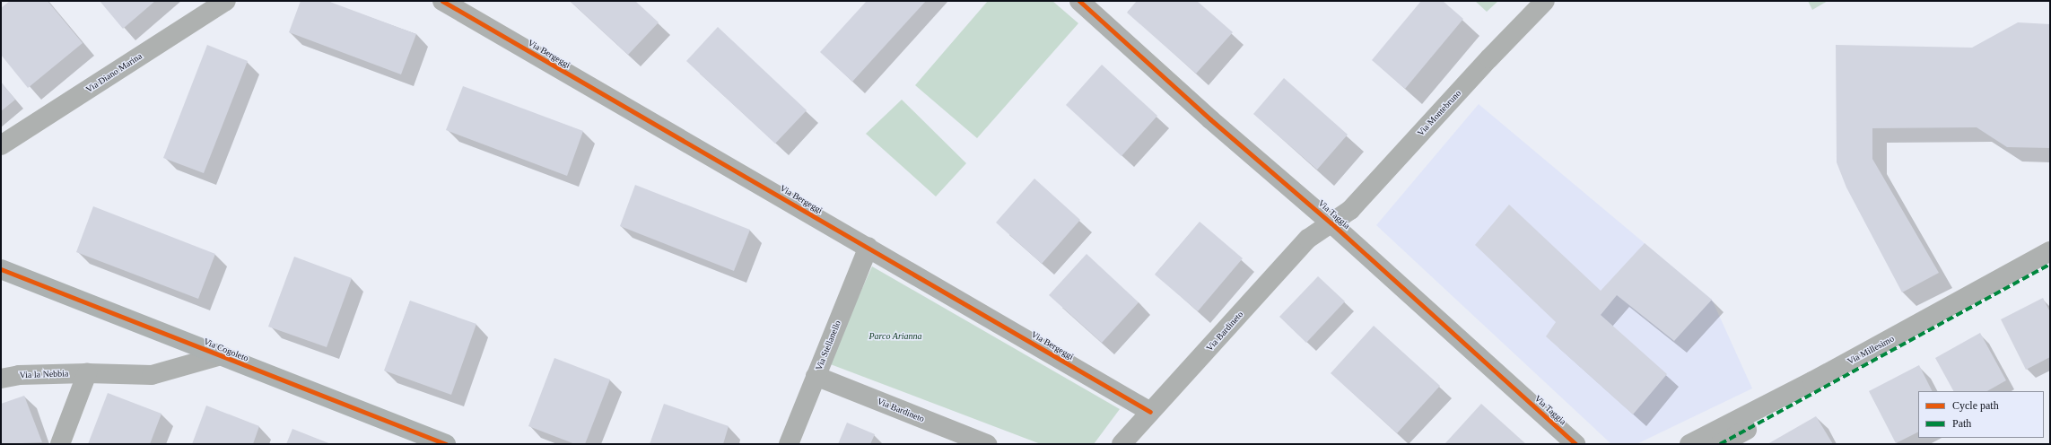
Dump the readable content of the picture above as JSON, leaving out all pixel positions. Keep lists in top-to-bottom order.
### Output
{
  "streets": {
    "street": [
      "Via Bergeggi",
      "Via Diano Marina",
      "Via Montebruno",
      "Via Taggia",
      "Via Bardineto",
      "Via Stellanello",
      "Via Cogoleto",
      "Via Millesimo",
      "Via la Nebbia"
    ]
  },
  "crossings": [
    ["Via Bergeggi", "Via Bardineto"],
    ["Via Bergeggi", "Via Stellanello"],
    ["Via Montebruno", "Via Taggia"],
    ["Via Montebruno", "Via Bardineto"],
    ["Via Taggia", "Via Bardineto"],
    ["Via Bardineto", "Via Stellanello"],
    ["Via Cogoleto", "Via la Nebbia"]
  ],
  "parks": ["Parco Arianna"],
  "legend": ["Cycle path", "Path"]
}
